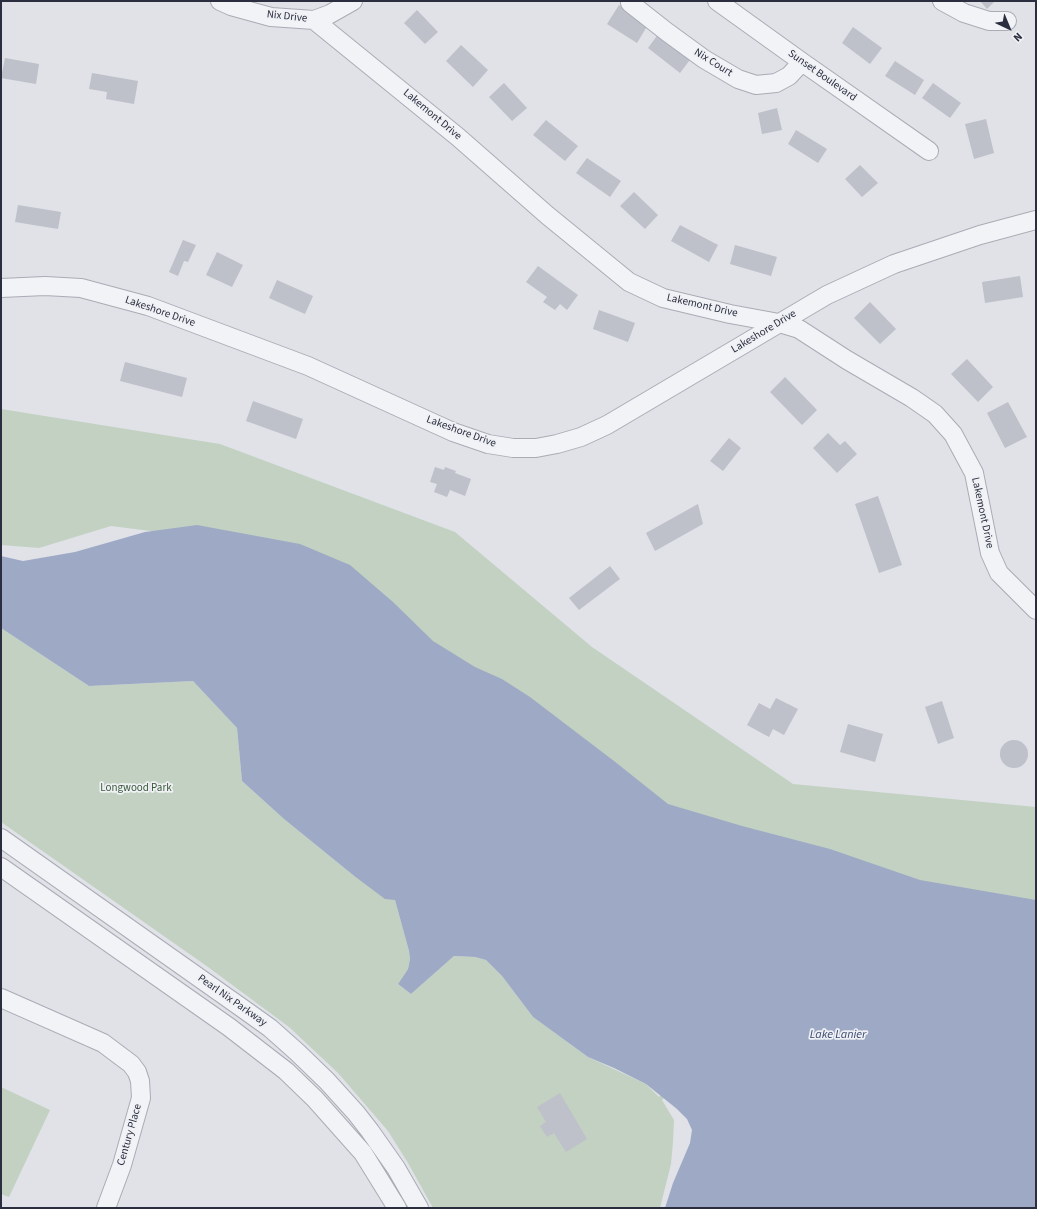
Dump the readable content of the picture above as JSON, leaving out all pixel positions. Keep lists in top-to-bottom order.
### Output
{
  "streets": {
    "street": [
      "Nix Drive",
      "Nix Court",
      "Sunset Boulevard",
      "Lakemont Drive",
      "Lakeshore Drive",
      "Pearl Nix Parkway",
      "Century Place"
    ]
  },
  "crossings": [
    ["Nix Drive", "Lakemont Drive"],
    ["Nix Court", "Sunset Boulevard"],
    ["Lakemont Drive", "Lakeshore Drive"]
  ],
  "water": ["Lake Lanier"],
  "parks": ["Longwood Park"],
  "north": "bottom right"
}
